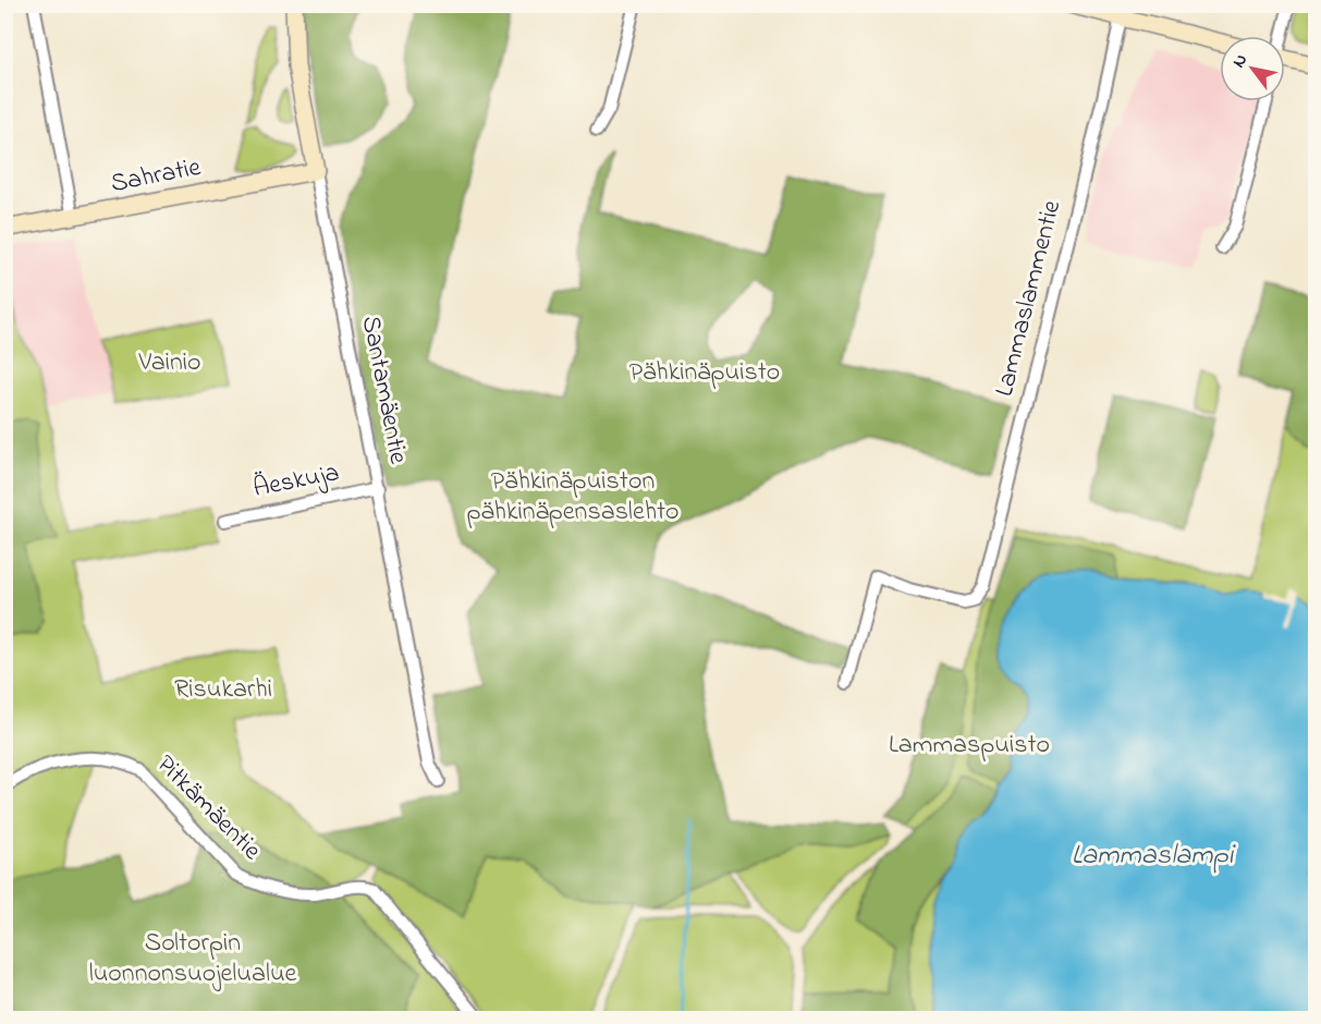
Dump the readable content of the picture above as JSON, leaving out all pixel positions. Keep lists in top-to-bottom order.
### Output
{
  "streets": {
    "street": [
      "Sahratie",
      "Lammaslammentie",
      "Santamäentie",
      "Äeskuja",
      "Pitkämäentie"
    ]
  },
  "crossings": [
    ["Sahratie", "Santamäentie"],
    ["Santamäentie", "Äeskuja"]
  ],
  "water": ["Lammaslampi"],
  "parks": [
    "Vainio",
    "Pähkinäpuisto",
    "Pähkinäpuiston pähkinäpensaslehto",
    "Risukarhi",
    "Lammaspuisto",
    "Soltorpin luonnonsuojelualue"
  ],
  "north": "top left"
}
